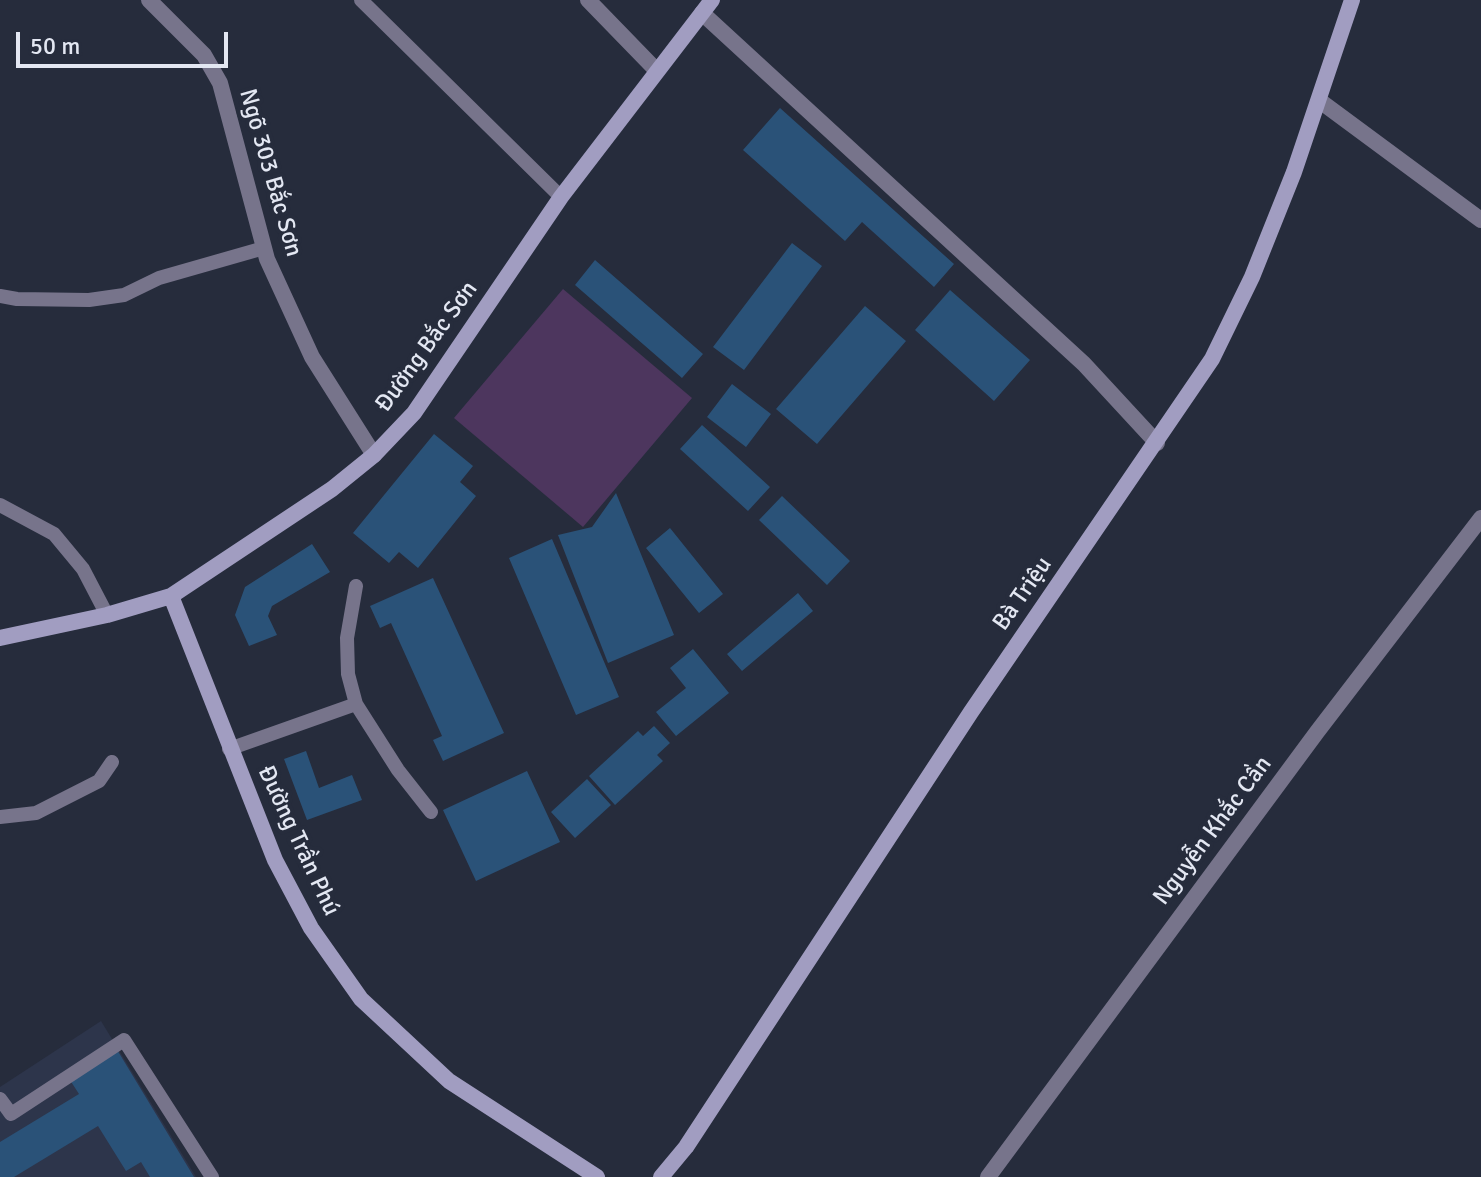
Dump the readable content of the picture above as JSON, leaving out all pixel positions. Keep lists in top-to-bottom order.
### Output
{
  "streets": {
    "main road": ["Đường Bắc Sơn", "Bà Triệu", "Đường Trần Phú"],
    "street": ["Ngõ 303 Bắc Sơn", "Nguyễn Khắc Cần"]
  },
  "crossings": [
    ["Ngõ 303 Bắc Sơn", "Đường Bắc Sơn"],
    ["Đường Bắc Sơn", "Đường Trần Phú"]
  ],
  "scale_bar": "50 m"
}
